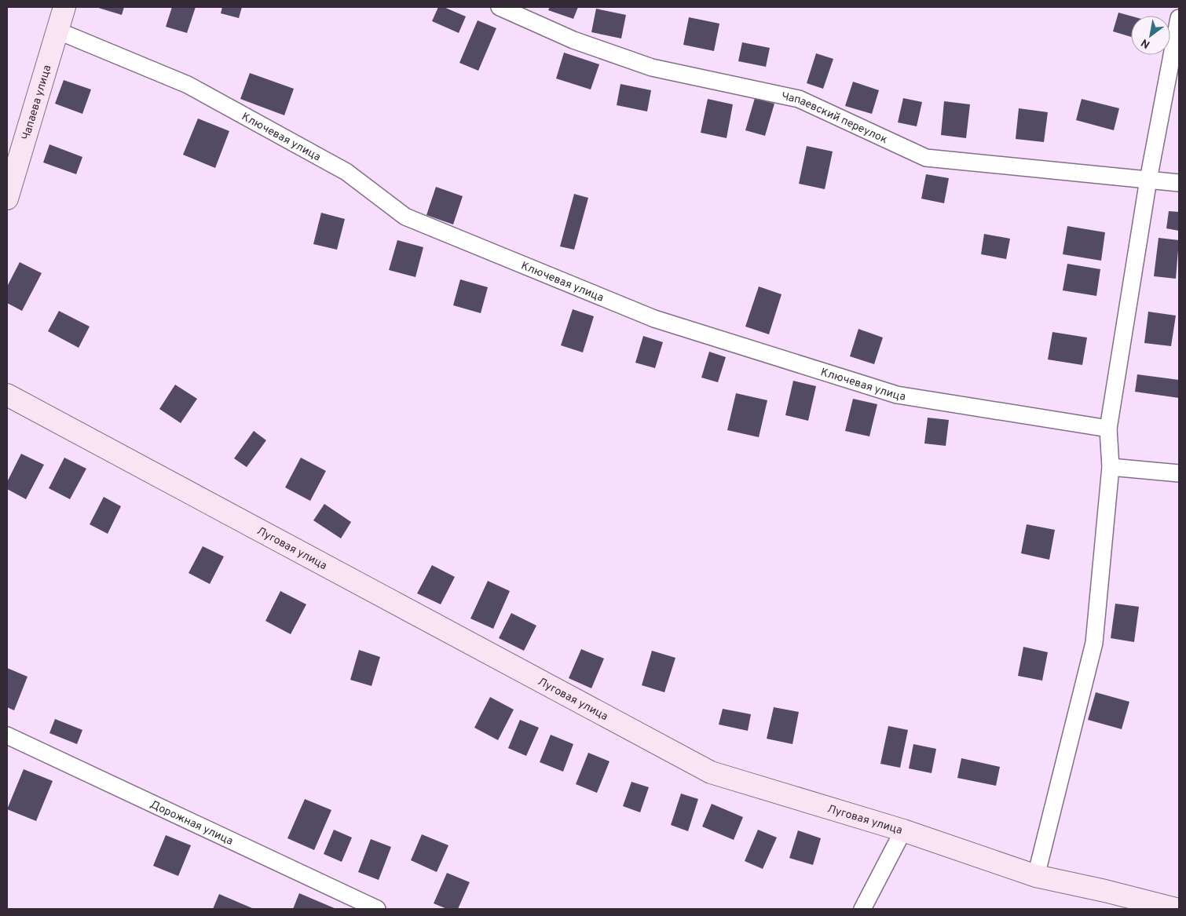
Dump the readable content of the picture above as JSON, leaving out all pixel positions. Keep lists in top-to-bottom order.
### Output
{
  "streets": {
    "street": [
      "Чапаева улица",
      "Чапаевский переулок",
      "Ключевая улица",
      "Луговая улица",
      "Дорожная улица"
    ]
  },
  "crossings": [
    ["Чапаева улица", "Ключевая улица"]
  ],
  "north": "bottom left"
}
